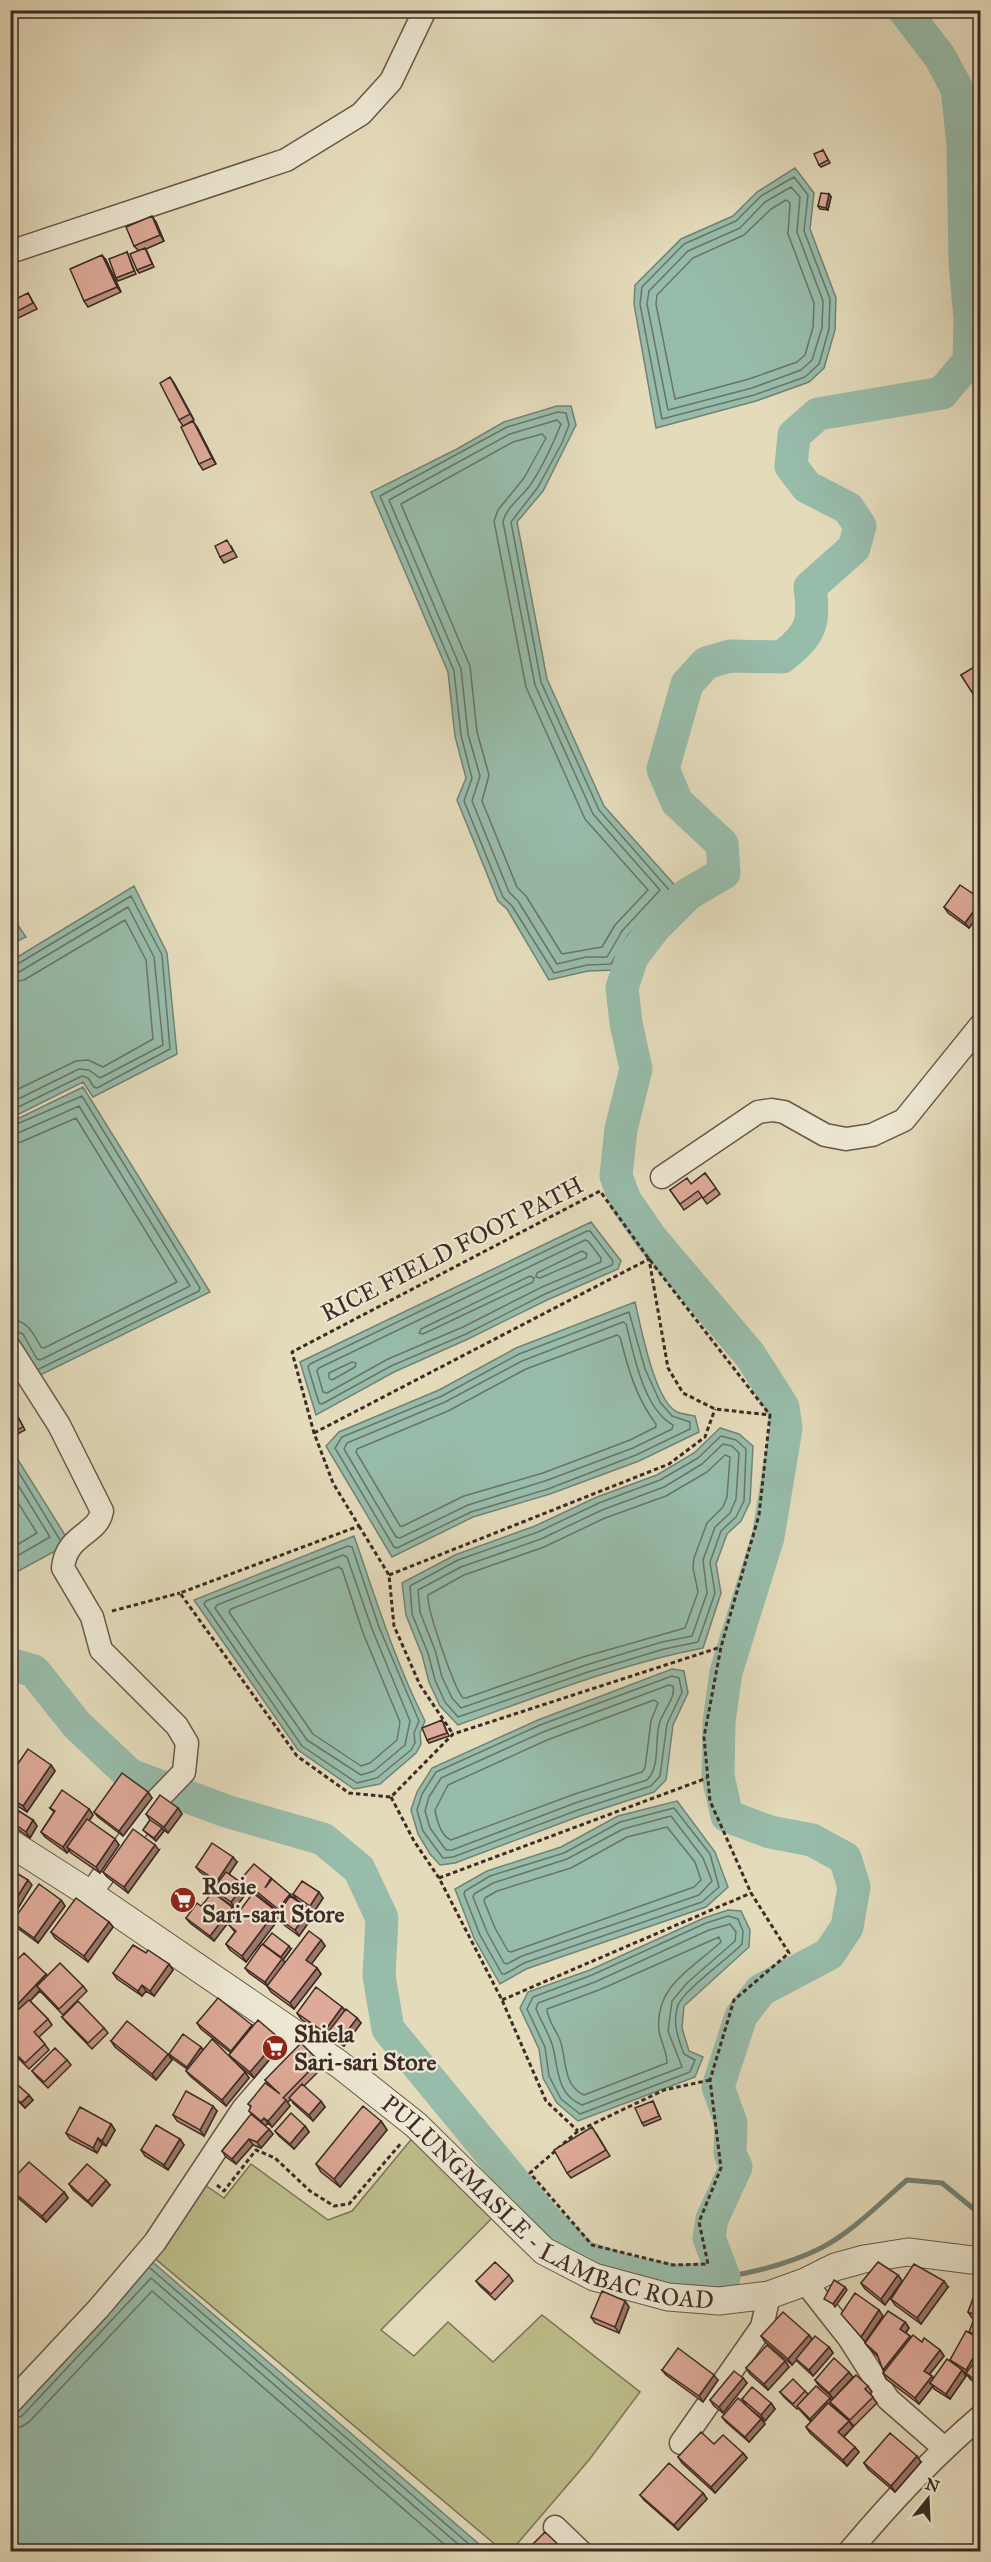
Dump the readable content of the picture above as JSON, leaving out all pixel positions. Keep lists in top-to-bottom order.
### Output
{
  "streets": {
    "street": ["PULUNGMASLE - LAMBAC ROAD"],
    "path": ["RICE FIELD FOOT PATH"]
  },
  "places": {
    "supermarket": ["Rosie Sari-sari Store", "Shiela Sari-sari Store"]
  },
  "north": "top"
}
